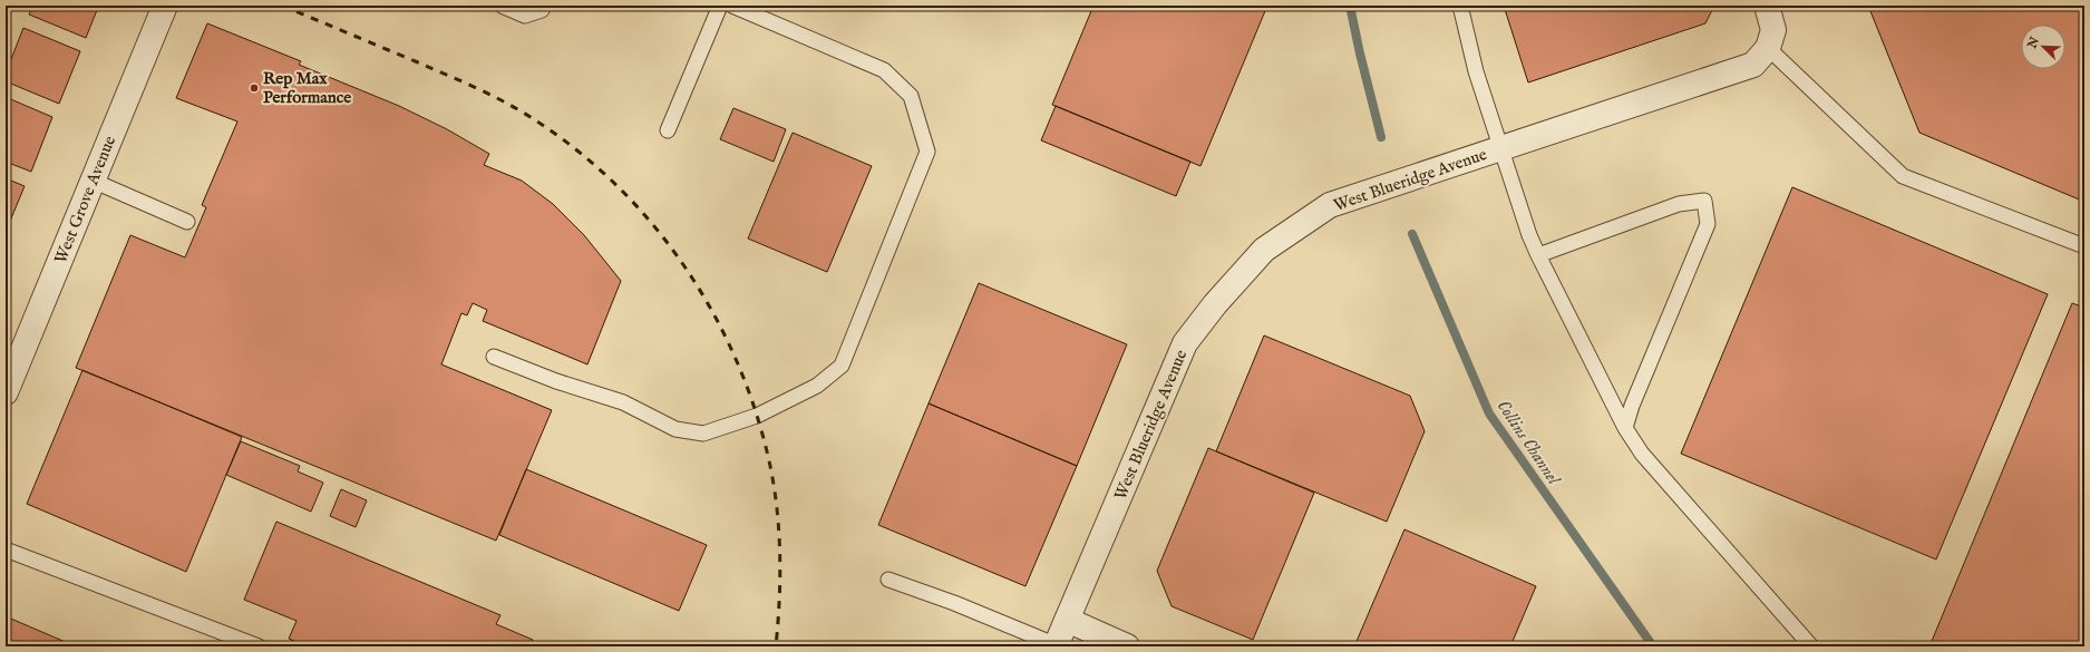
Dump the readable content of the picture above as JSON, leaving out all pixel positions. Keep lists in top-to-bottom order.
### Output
{
  "streets": {
    "street": ["West Blueridge Avenue", "West Grove Avenue"]
  },
  "water": ["Collins Channel"],
  "places": ["Rep Max Performance"],
  "north": "top left"
}
